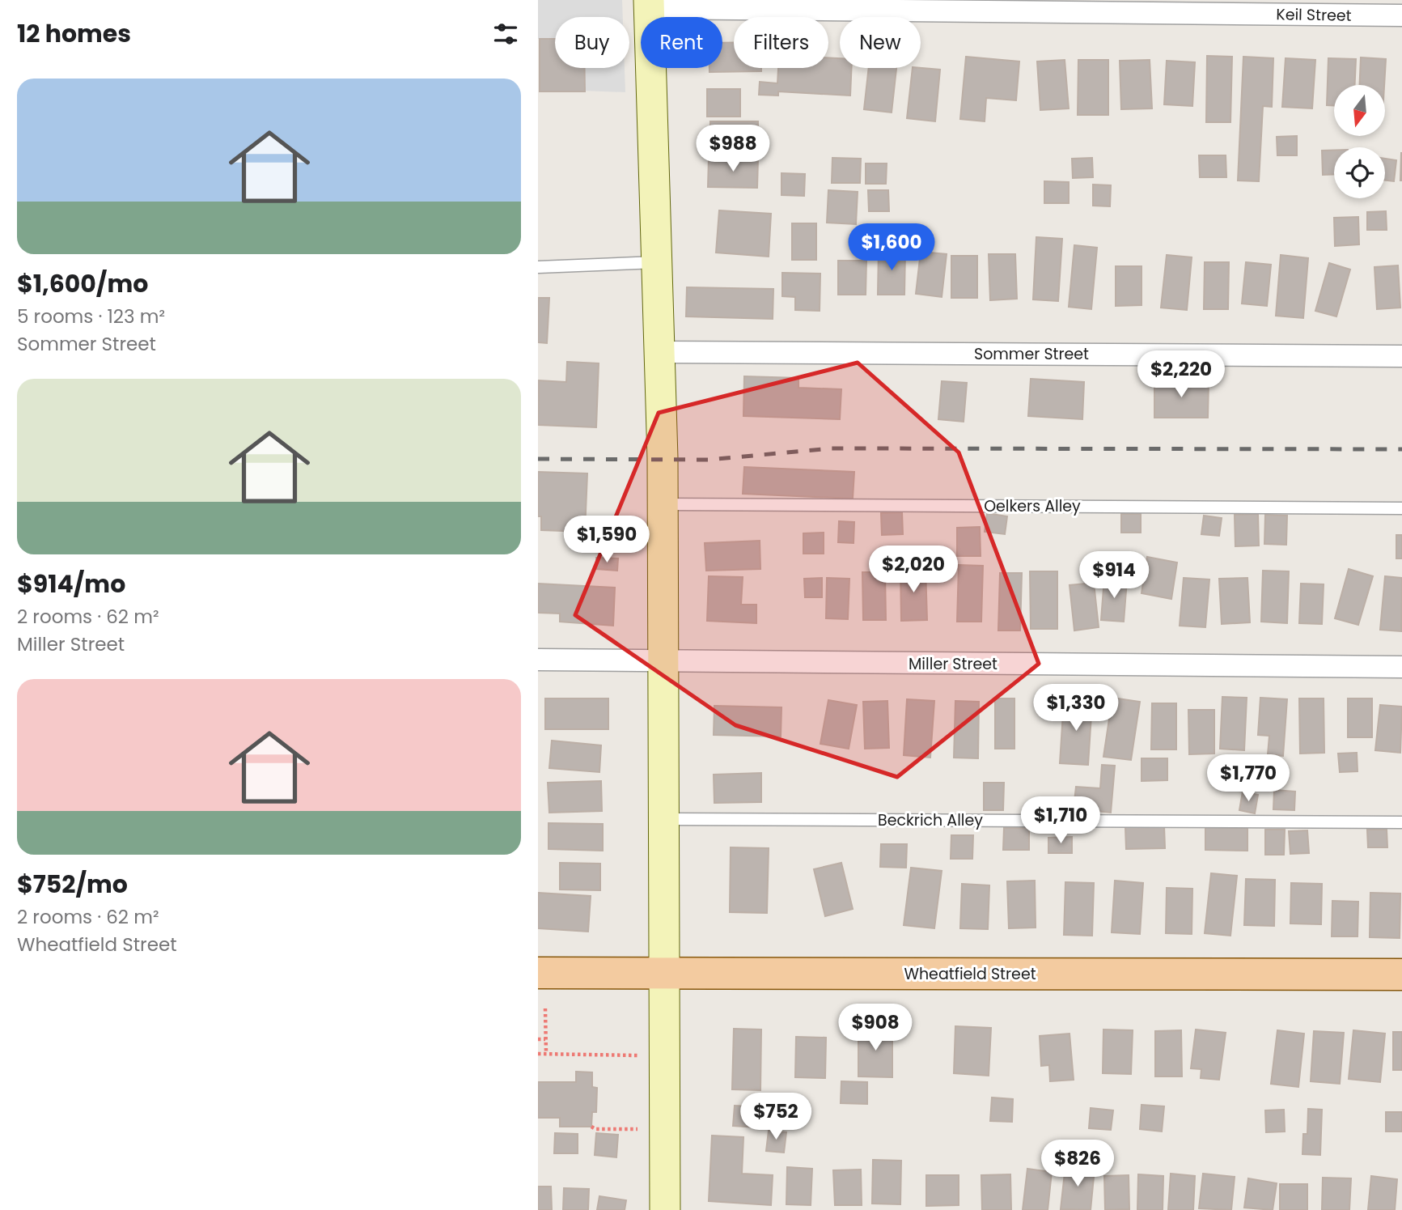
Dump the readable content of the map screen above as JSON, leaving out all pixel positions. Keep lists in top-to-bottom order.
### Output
{
  "streets": {
    "main road": ["Wheatfield Street"],
    "street": ["Keil Street", "Sommer Street", "Miller Street"],
    "lane": ["Oelkers Alley", "Beckrich Alley"]
  },
  "north": "bottom",
  "page": {
    "heading": "12 homes",
    "chip": [
      "Buy",
      "Rent",
      "Filters",
      "New"
    ],
    "list": [
      {
        "name": "$1,600/mo",
        "note": "5 rooms · 123 m² · Sommer Street"
      },
      {
        "name": "$914/mo",
        "note": "2 rooms · 62 m² · Miller Street"
      },
      {
        "name": "$752/mo",
        "note": "2 rooms · 62 m² · Wheatfield Street"
      }
    ],
    "price": [
      "$988",
      "$1,600",
      "$2,220",
      "$1,590",
      "$2,020",
      "$914",
      "$1,330",
      "$1,770",
      "$1,710",
      "$908",
      "$752",
      "$826"
    ]
  }
}
